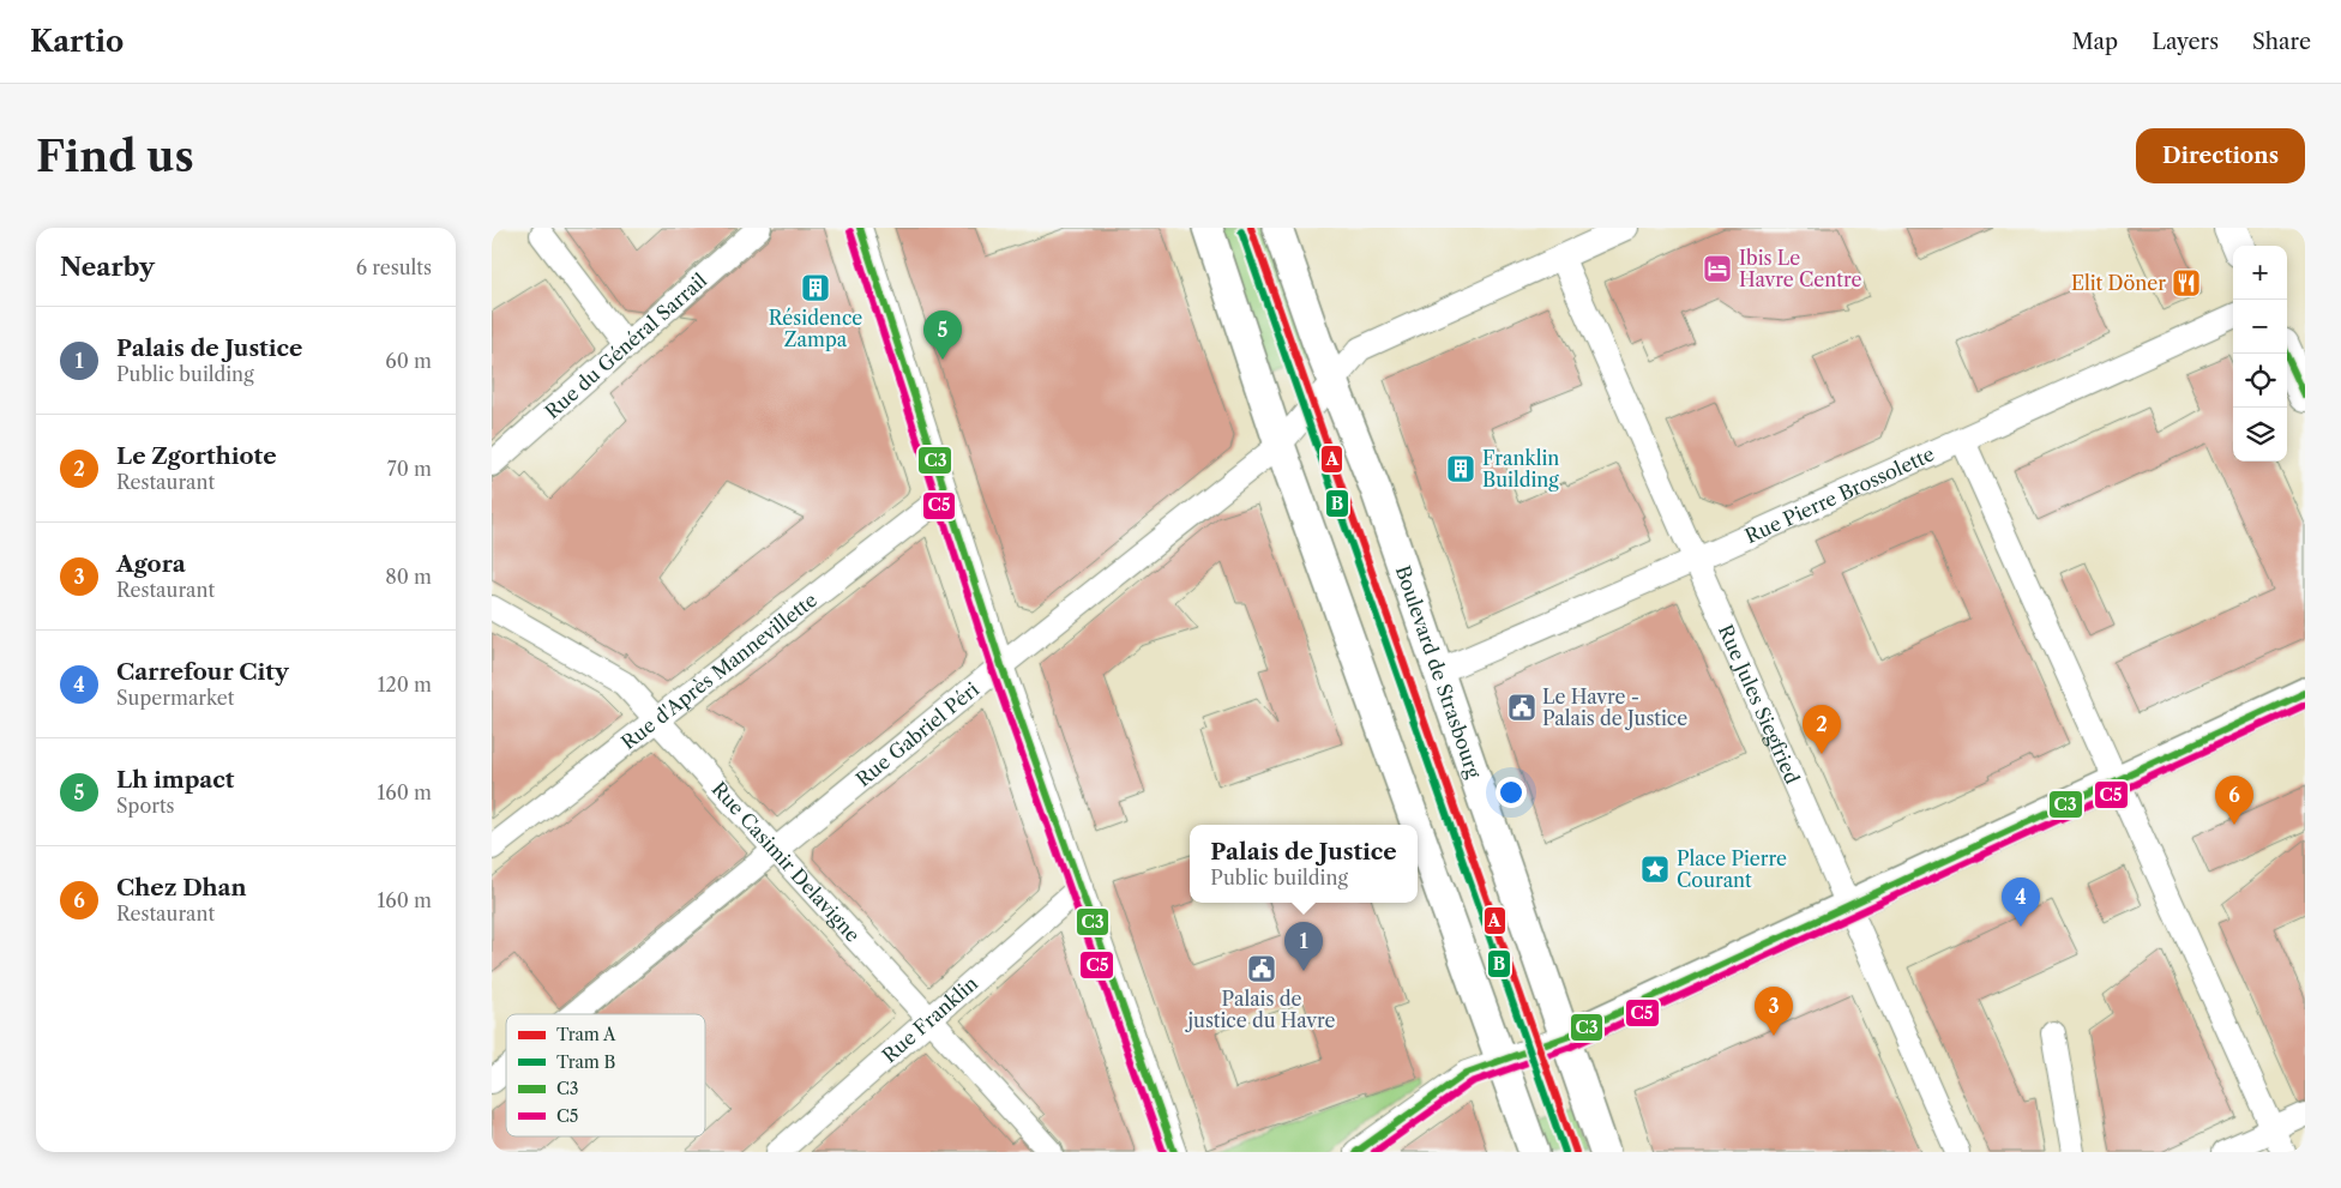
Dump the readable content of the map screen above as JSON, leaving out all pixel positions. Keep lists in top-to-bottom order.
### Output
{
  "streets": {
    "street": [
      "Rue du Général Sarrail",
      "Rue Pierre Brossolette",
      "Rue d'Après Mannevillette",
      "Boulevard de Strasbourg",
      "Rue Jules Siegfried",
      "Rue Gabriel Péri",
      "Rue Casimir Delavigne",
      "Rue Franklin"
    ]
  },
  "crossings": [
    ["Rue Pierre Brossolette", "Boulevard de Strasbourg"],
    ["Rue Pierre Brossolette", "Rue Jules Siegfried"],
    ["Rue d'Après Mannevillette", "Rue Casimir Delavigne"],
    ["Boulevard de Strasbourg", "Rue Gabriel Péri"],
    ["Rue Jules Siegfried", "Rue Gabriel Péri"],
    ["Rue Gabriel Péri", "Rue Casimir Delavigne"],
    ["Rue Casimir Delavigne", "Rue Franklin"]
  ],
  "places": {
    "hotel": ["Ibis Le Havre Centre"],
    "restaurant": ["Elit Döner"],
    "building": ["Résidence Zampa", "Franklin Building"],
    "public building": ["Le Havre - Palais de Justice", "Palais de justice du Havre"],
    "place": ["Place Pierre Courant"]
  },
  "lines": [
    "tram line A",
    "transit line C3",
    "tram line B",
    "transit line C5"
  ],
  "legend": [
    "Tram A",
    "Tram B",
    "C3",
    "C5"
  ],
  "page": {
    "header": "Kartio",
    "nav": ["Map", "Layers", "Share"],
    "buttons": "Directions",
    "title": "Find us",
    "heading": ["Nearby", "6 results"],
    "map_buttons": ["+", "−"],
    "list": [
      {
        "mark": "1",
        "name": "Palais de Justice",
        "note": "Public building",
        "value": "60 m"
      },
      {
        "mark": "2",
        "name": "Le Zgorthiote",
        "note": "Restaurant",
        "value": "70 m"
      },
      {
        "mark": "3",
        "name": "Agora",
        "note": "Restaurant",
        "value": "80 m"
      },
      {
        "mark": "4",
        "name": "Carrefour City",
        "note": "Supermarket",
        "value": "120 m"
      },
      {
        "mark": "5",
        "name": "Lh impact",
        "note": "Sports",
        "value": "160 m"
      },
      {
        "mark": "6",
        "name": "Chez Dhan",
        "note": "Restaurant",
        "value": "160 m"
      }
    ],
    "pins": [
      "5",
      "2",
      "6",
      "4",
      "1",
      "3"
    ],
    "popup": ["Palais de Justice", "Public building"]
  }
}
